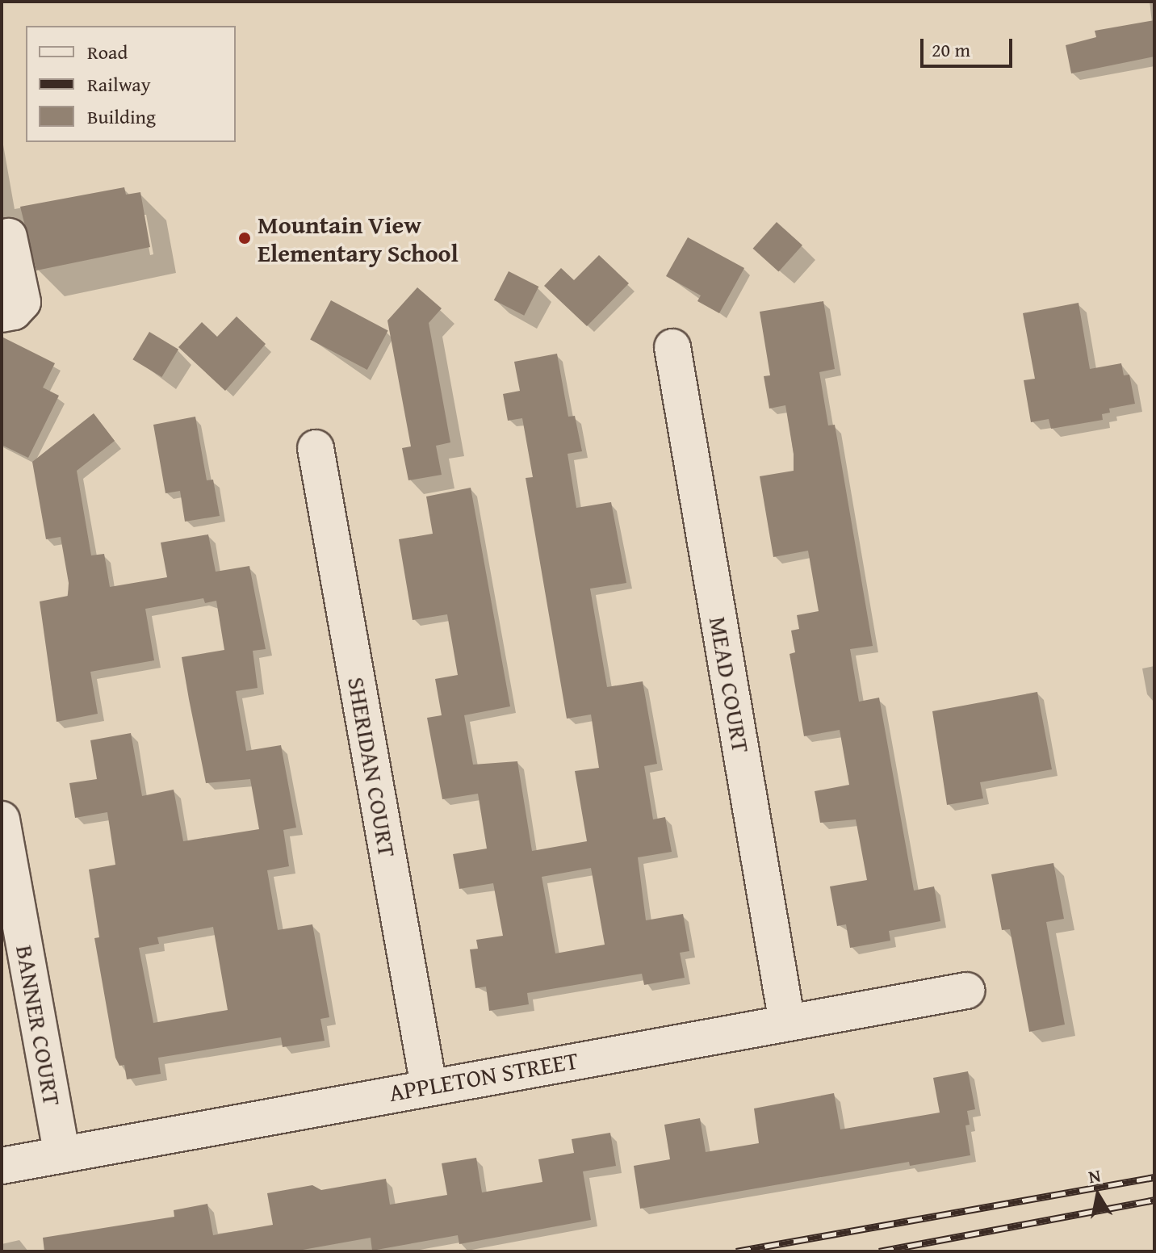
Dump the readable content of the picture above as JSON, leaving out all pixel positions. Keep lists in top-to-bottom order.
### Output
{
  "streets": {
    "street": [
      "MEAD COURT",
      "SHERIDAN COURT",
      "BANNER COURT",
      "APPLETON STREET"
    ]
  },
  "crossings": [
    ["MEAD COURT", "APPLETON STREET"],
    ["SHERIDAN COURT", "APPLETON STREET"],
    ["BANNER COURT", "APPLETON STREET"]
  ],
  "places": ["Mountain View Elementary School"],
  "legend": ["Road", "Railway", "Building"],
  "scale_bar": "20 m",
  "north": "top"
}
